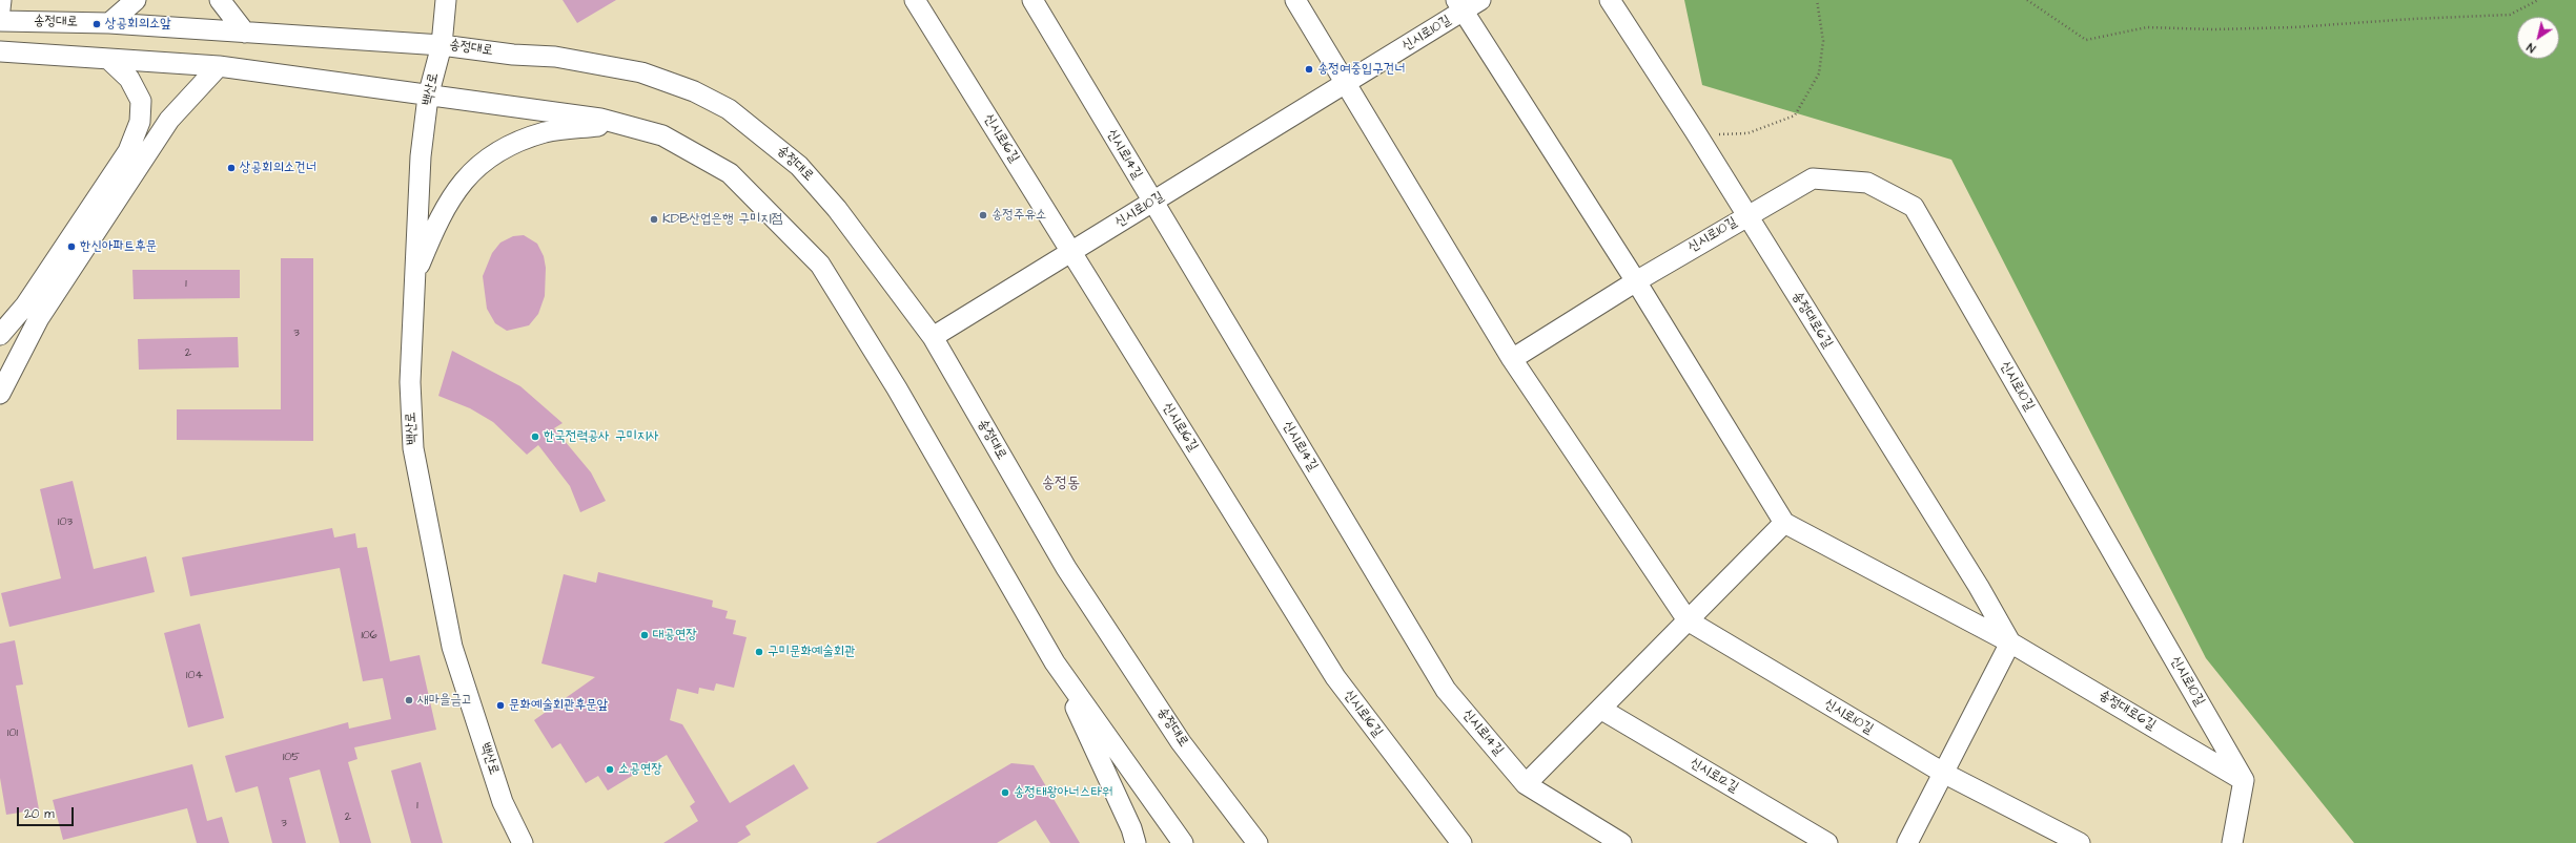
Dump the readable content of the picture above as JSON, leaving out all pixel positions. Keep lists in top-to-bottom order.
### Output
{
  "streets": {
    "street": [
      "송정대로",
      "신시로10길",
      "백산로",
      "신시로16길",
      "신시로14길",
      "송정대로6길",
      "신시로12길"
    ]
  },
  "crossings": [
    ["송정대로", "신시로10길"],
    ["송정대로", "백산로"],
    ["신시로10길", "신시로16길"],
    ["신시로10길", "신시로14길"],
    ["신시로10길", "송정대로6길"]
  ],
  "districts": ["송정동"],
  "places": [
    "상공회의소앞",
    "송정여중입구건너",
    "상공회의소건너",
    "송정주유소",
    "KDB산업은행 구미지점",
    "한신아파트후문",
    "한국전력공사 구미지사",
    "대공연장",
    "구미문화예술회관",
    "새마을금고",
    "문화예술회관후문앞",
    "소공연장",
    "송정태왕아너스타워"
  ],
  "house_numbers": [
    "1",
    "3",
    "2",
    "103",
    "106",
    "104",
    "101",
    "105",
    "1",
    "2",
    "3"
  ],
  "scale_bar": "20 m",
  "north": "bottom left"
}
